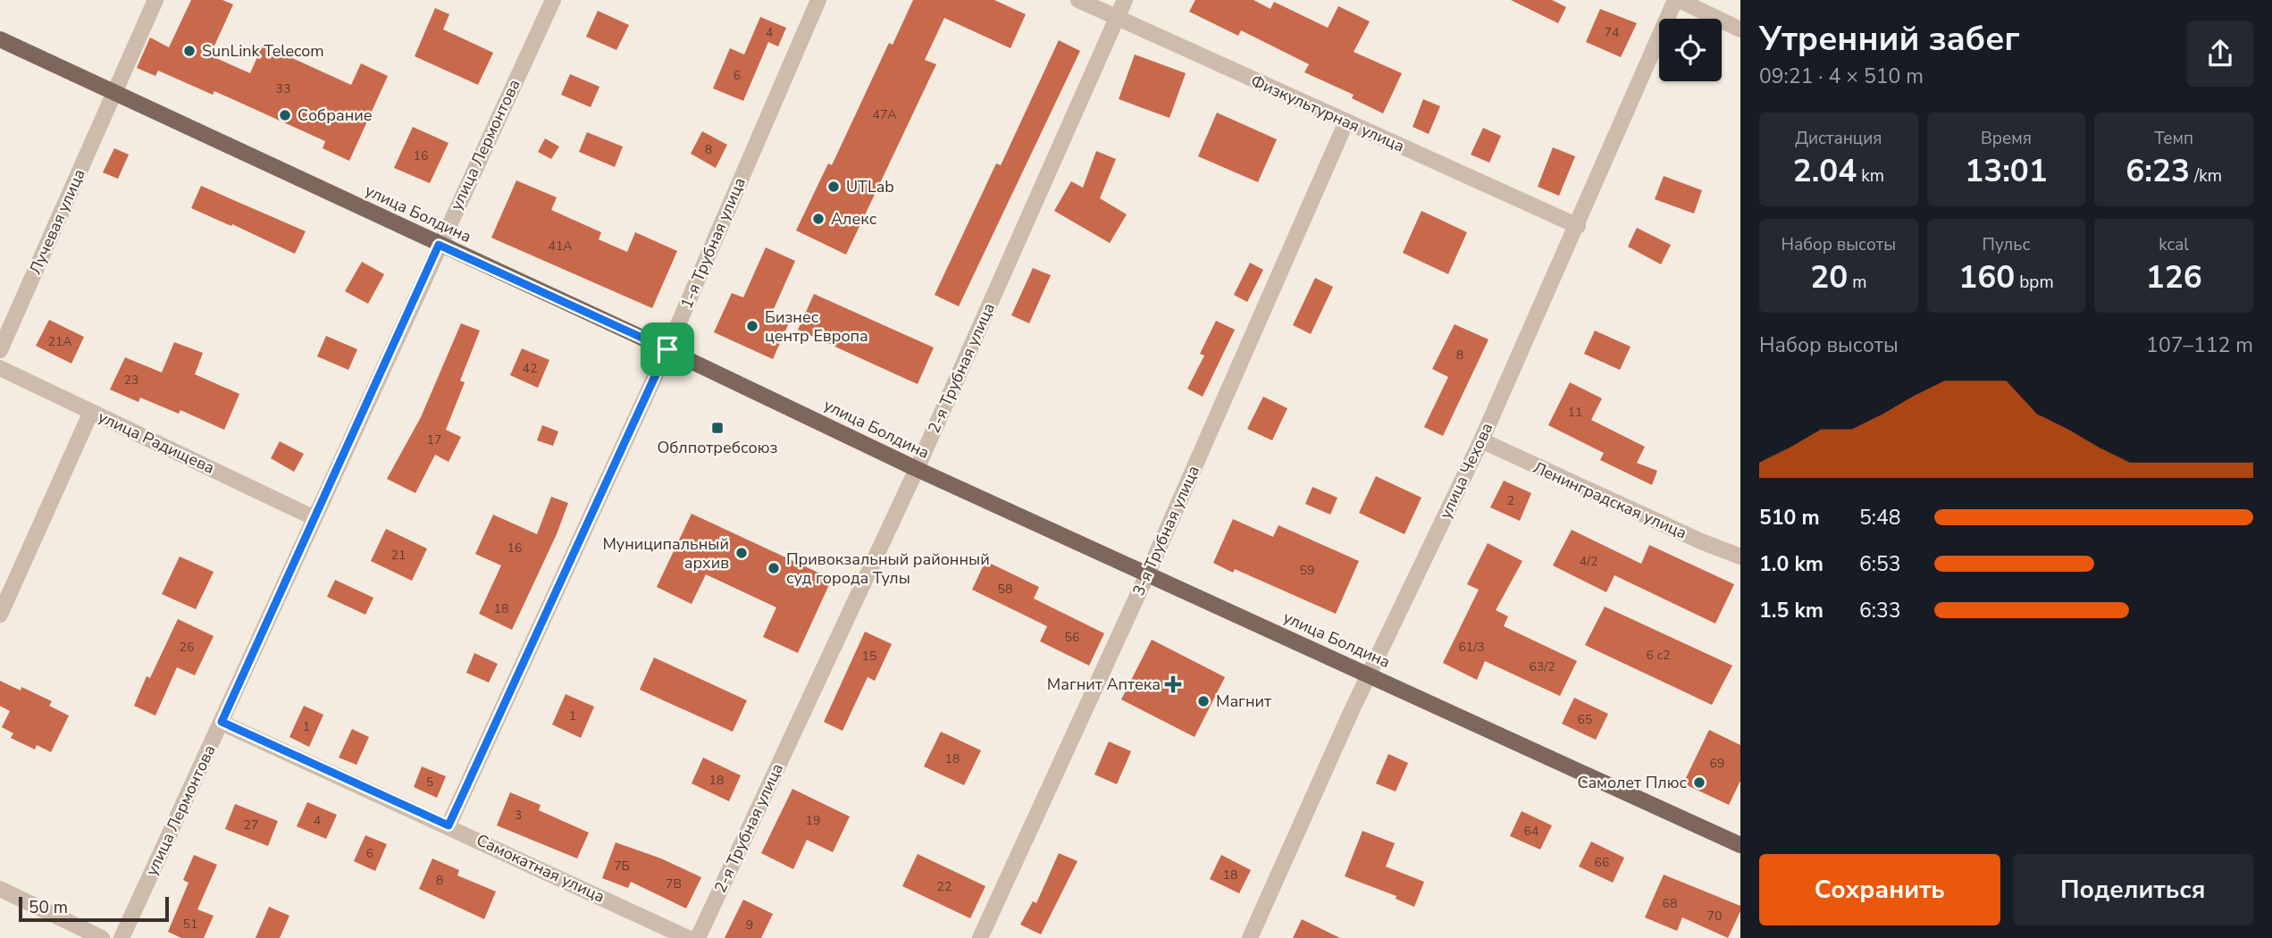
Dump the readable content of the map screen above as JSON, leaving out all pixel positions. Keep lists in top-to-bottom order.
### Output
{
  "streets": {
    "main road": ["улица Болдина"],
    "street": [
      "Физкультурная улица",
      "улица Лермонтова",
      "Лучевая улица",
      "1-я Трубная улица",
      "2-я Трубная улица",
      "улица Радищева",
      "улица Чехова",
      "Ленинградская улица",
      "3-я Трубная улица",
      "Самокатная улица"
    ]
  },
  "crossings": [
    ["Физкультурная улица", "2-я Трубная улица"],
    ["Физкультурная улица", "улица Чехова"],
    ["Физкультурная улица", "3-я Трубная улица"],
    ["улица Лермонтова", "улица Болдина"],
    ["улица Лермонтова", "улица Радищева"],
    ["улица Лермонтова", "Самокатная улица"],
    ["улица Болдина", "Лучевая улица"],
    ["улица Болдина", "1-я Трубная улица"],
    ["улица Болдина", "2-я Трубная улица"],
    ["улица Болдина", "улица Чехова"],
    ["улица Болдина", "3-я Трубная улица"],
    ["1-я Трубная улица", "Самокатная улица"],
    ["улица Чехова", "Ленинградская улица"]
  ],
  "places": {
    "other": [
      "SunLink Telecom",
      "Собрание",
      "UTLab",
      "Алекс",
      "Бизнес центр Европа",
      "Муниципальный архив",
      "Привокзальный районный суд города Тулы",
      "Магнит",
      "Самолет Плюс"
    ],
    "transit": ["Облпотребсоюз"],
    "health": ["Магнит Аптека"]
  },
  "house_numbers": [
    "4",
    "74",
    "6",
    "33",
    "47А",
    "8",
    "16",
    "41А",
    "21А",
    "8",
    "42",
    "23",
    "11",
    "17",
    "2",
    "16",
    "21",
    "4/2",
    "59",
    "58",
    "18",
    "56",
    "26",
    "61/3",
    "6 с2",
    "15",
    "63/2",
    "1",
    "65",
    "1",
    "18",
    "69",
    "18",
    "5",
    "3",
    "4",
    "19",
    "27",
    "64",
    "6",
    "66",
    "7Б",
    "18",
    "8",
    "7В",
    "22",
    "68",
    "70",
    "51",
    "9"
  ],
  "scale_bar": "50 m",
  "page": {
    "heading": ["Утренний забег", "09:21 · 4 × 510 m"],
    "stats": [
      ["Дистанция", "2.04 km"],
      ["Время", "13:01"],
      ["Темп", "6:23 /km"],
      ["Набор высоты", "20 m"],
      ["Пульс", "160 bpm"],
      ["kcal", "126"]
    ],
    "chart": ["Набор высоты", "107–112 m"],
    "list": [
      {
        "name": "510 m",
        "note": "5:48"
      },
      {
        "name": "1.0 km",
        "note": "6:53"
      },
      {
        "name": "1.5 km",
        "note": "6:33"
      }
    ],
    "buttons": ["Сохранить", "Поделиться"],
    "scale": "50 m"
  }
}
